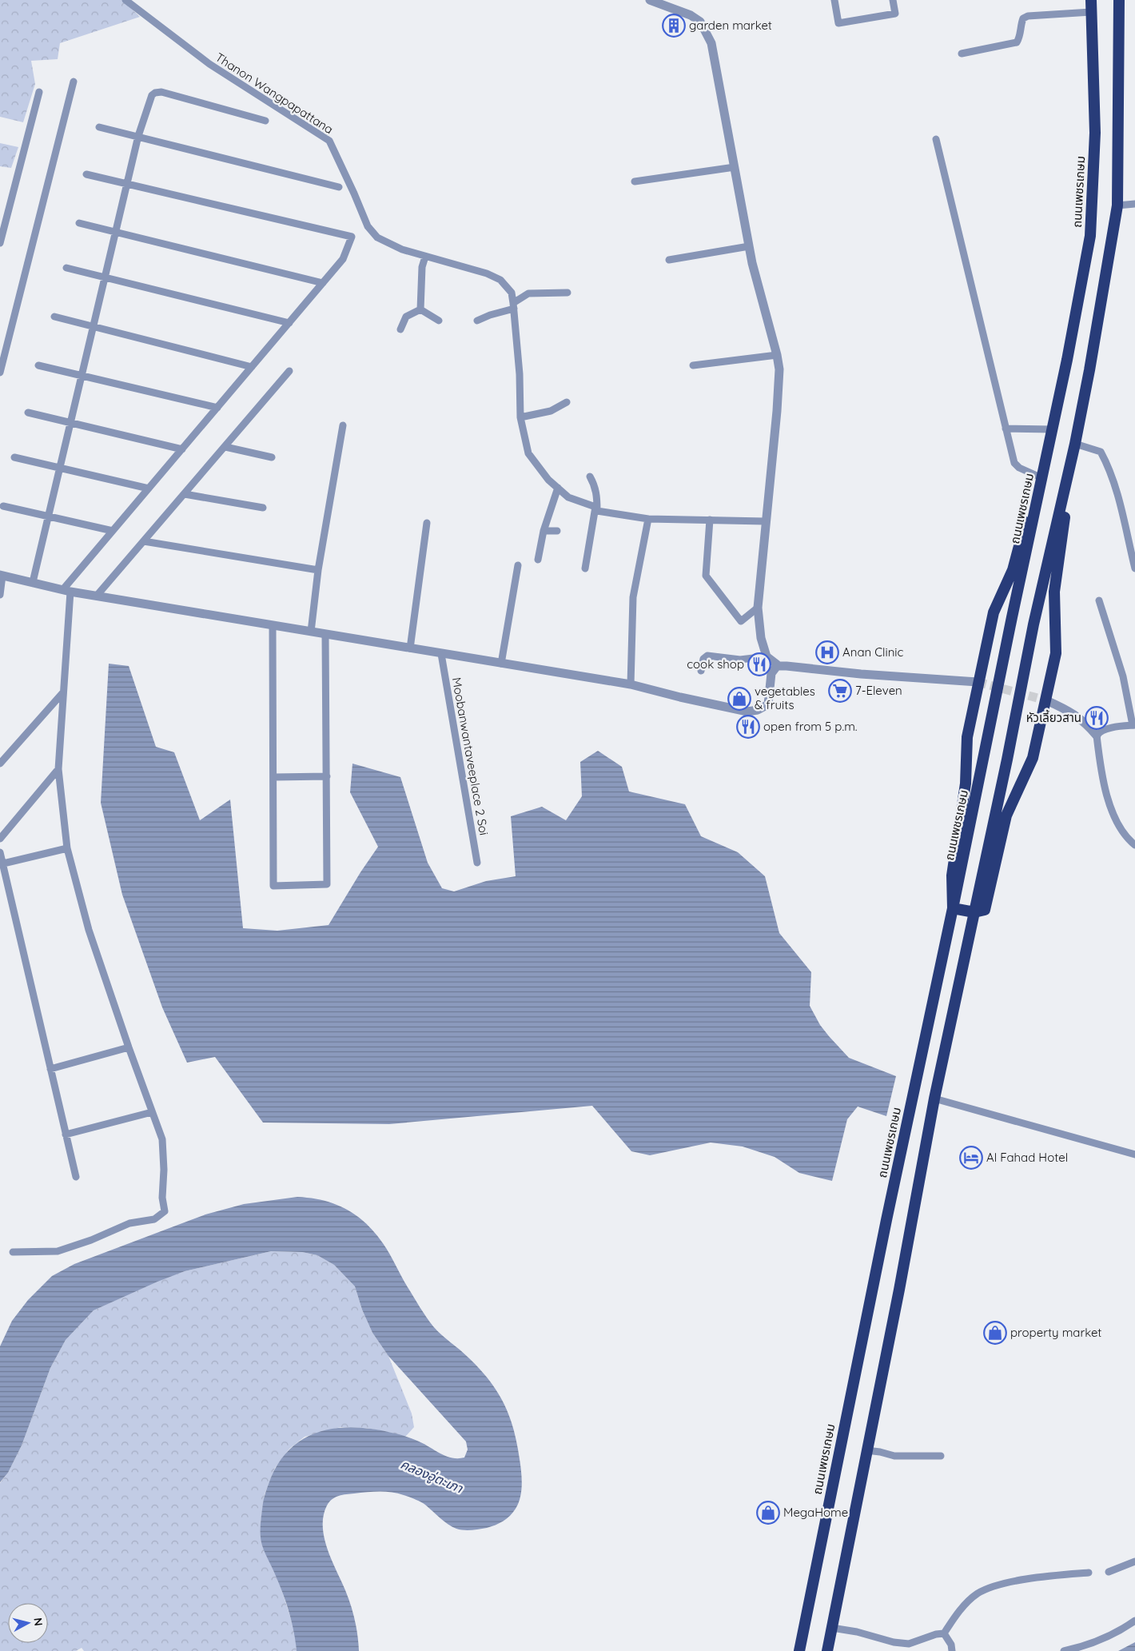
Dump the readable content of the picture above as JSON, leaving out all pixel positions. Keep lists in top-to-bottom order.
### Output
{
  "streets": {
    "highway": ["ถนนเพชรเกษม"],
    "street": ["Thanon Wangpapattana", "Moobanwantaveeplace 2 Soi"]
  },
  "water": ["คลองอู่ตะเภา"],
  "places": {
    "building": ["garden market"],
    "hospital": ["Anan Clinic"],
    "restaurant": ["cook shop", "หัวเลี้ยวสาน", "open from 5 p.m."],
    "supermarket": ["7-Eleven"],
    "shop": ["vegetables & fruits", "property market", "MegaHome"],
    "hotel": ["Al Fahad Hotel"]
  },
  "north": "right"
}
